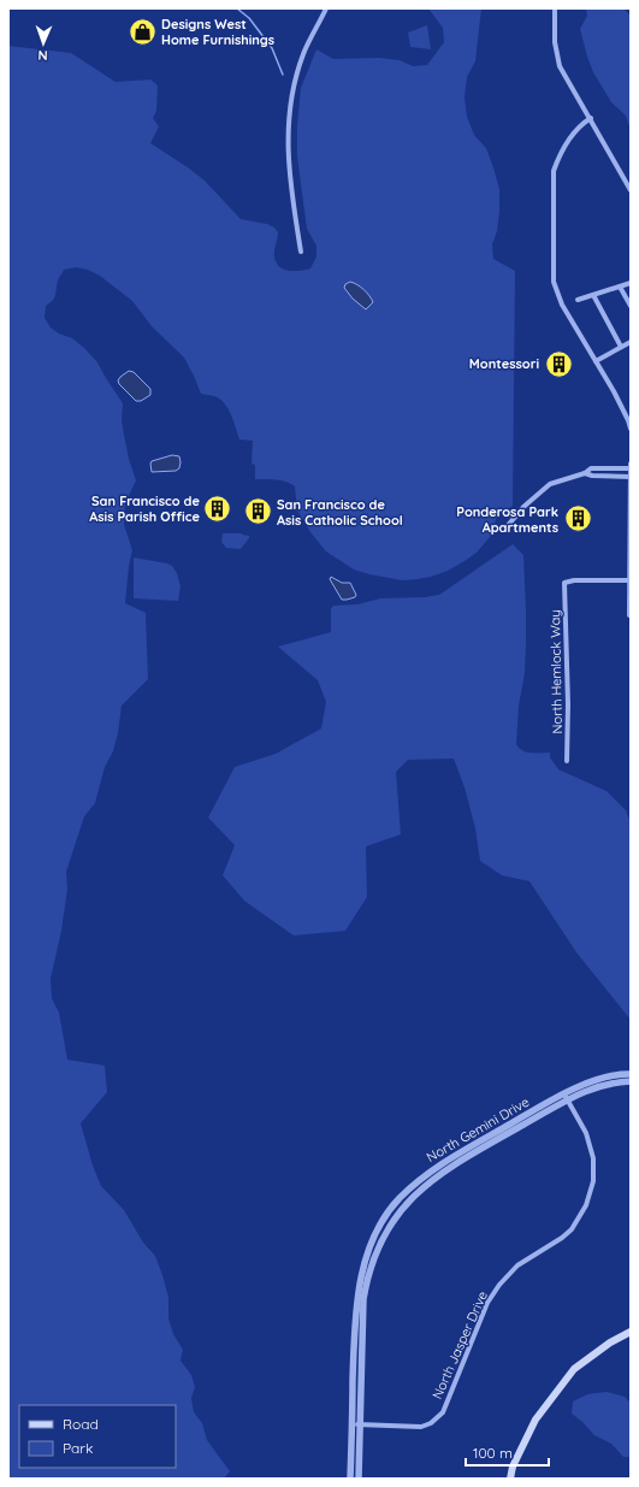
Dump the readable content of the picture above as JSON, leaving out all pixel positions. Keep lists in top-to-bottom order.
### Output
{
  "streets": {
    "street": ["North Hemlock Way", "North Gemini Drive", "North Jasper Drive"]
  },
  "crossings": [
    ["North Gemini Drive", "North Jasper Drive"]
  ],
  "places": {
    "shop": ["Designs West Home Furnishings"],
    "building": [
      "Montessori",
      "San Francisco de Asis Parish Office",
      "San Francisco de Asis Catholic School",
      "Ponderosa Park Apartments"
    ]
  },
  "legend": ["Road", "Park"],
  "scale_bar": "100 m",
  "north": "bottom"
}
